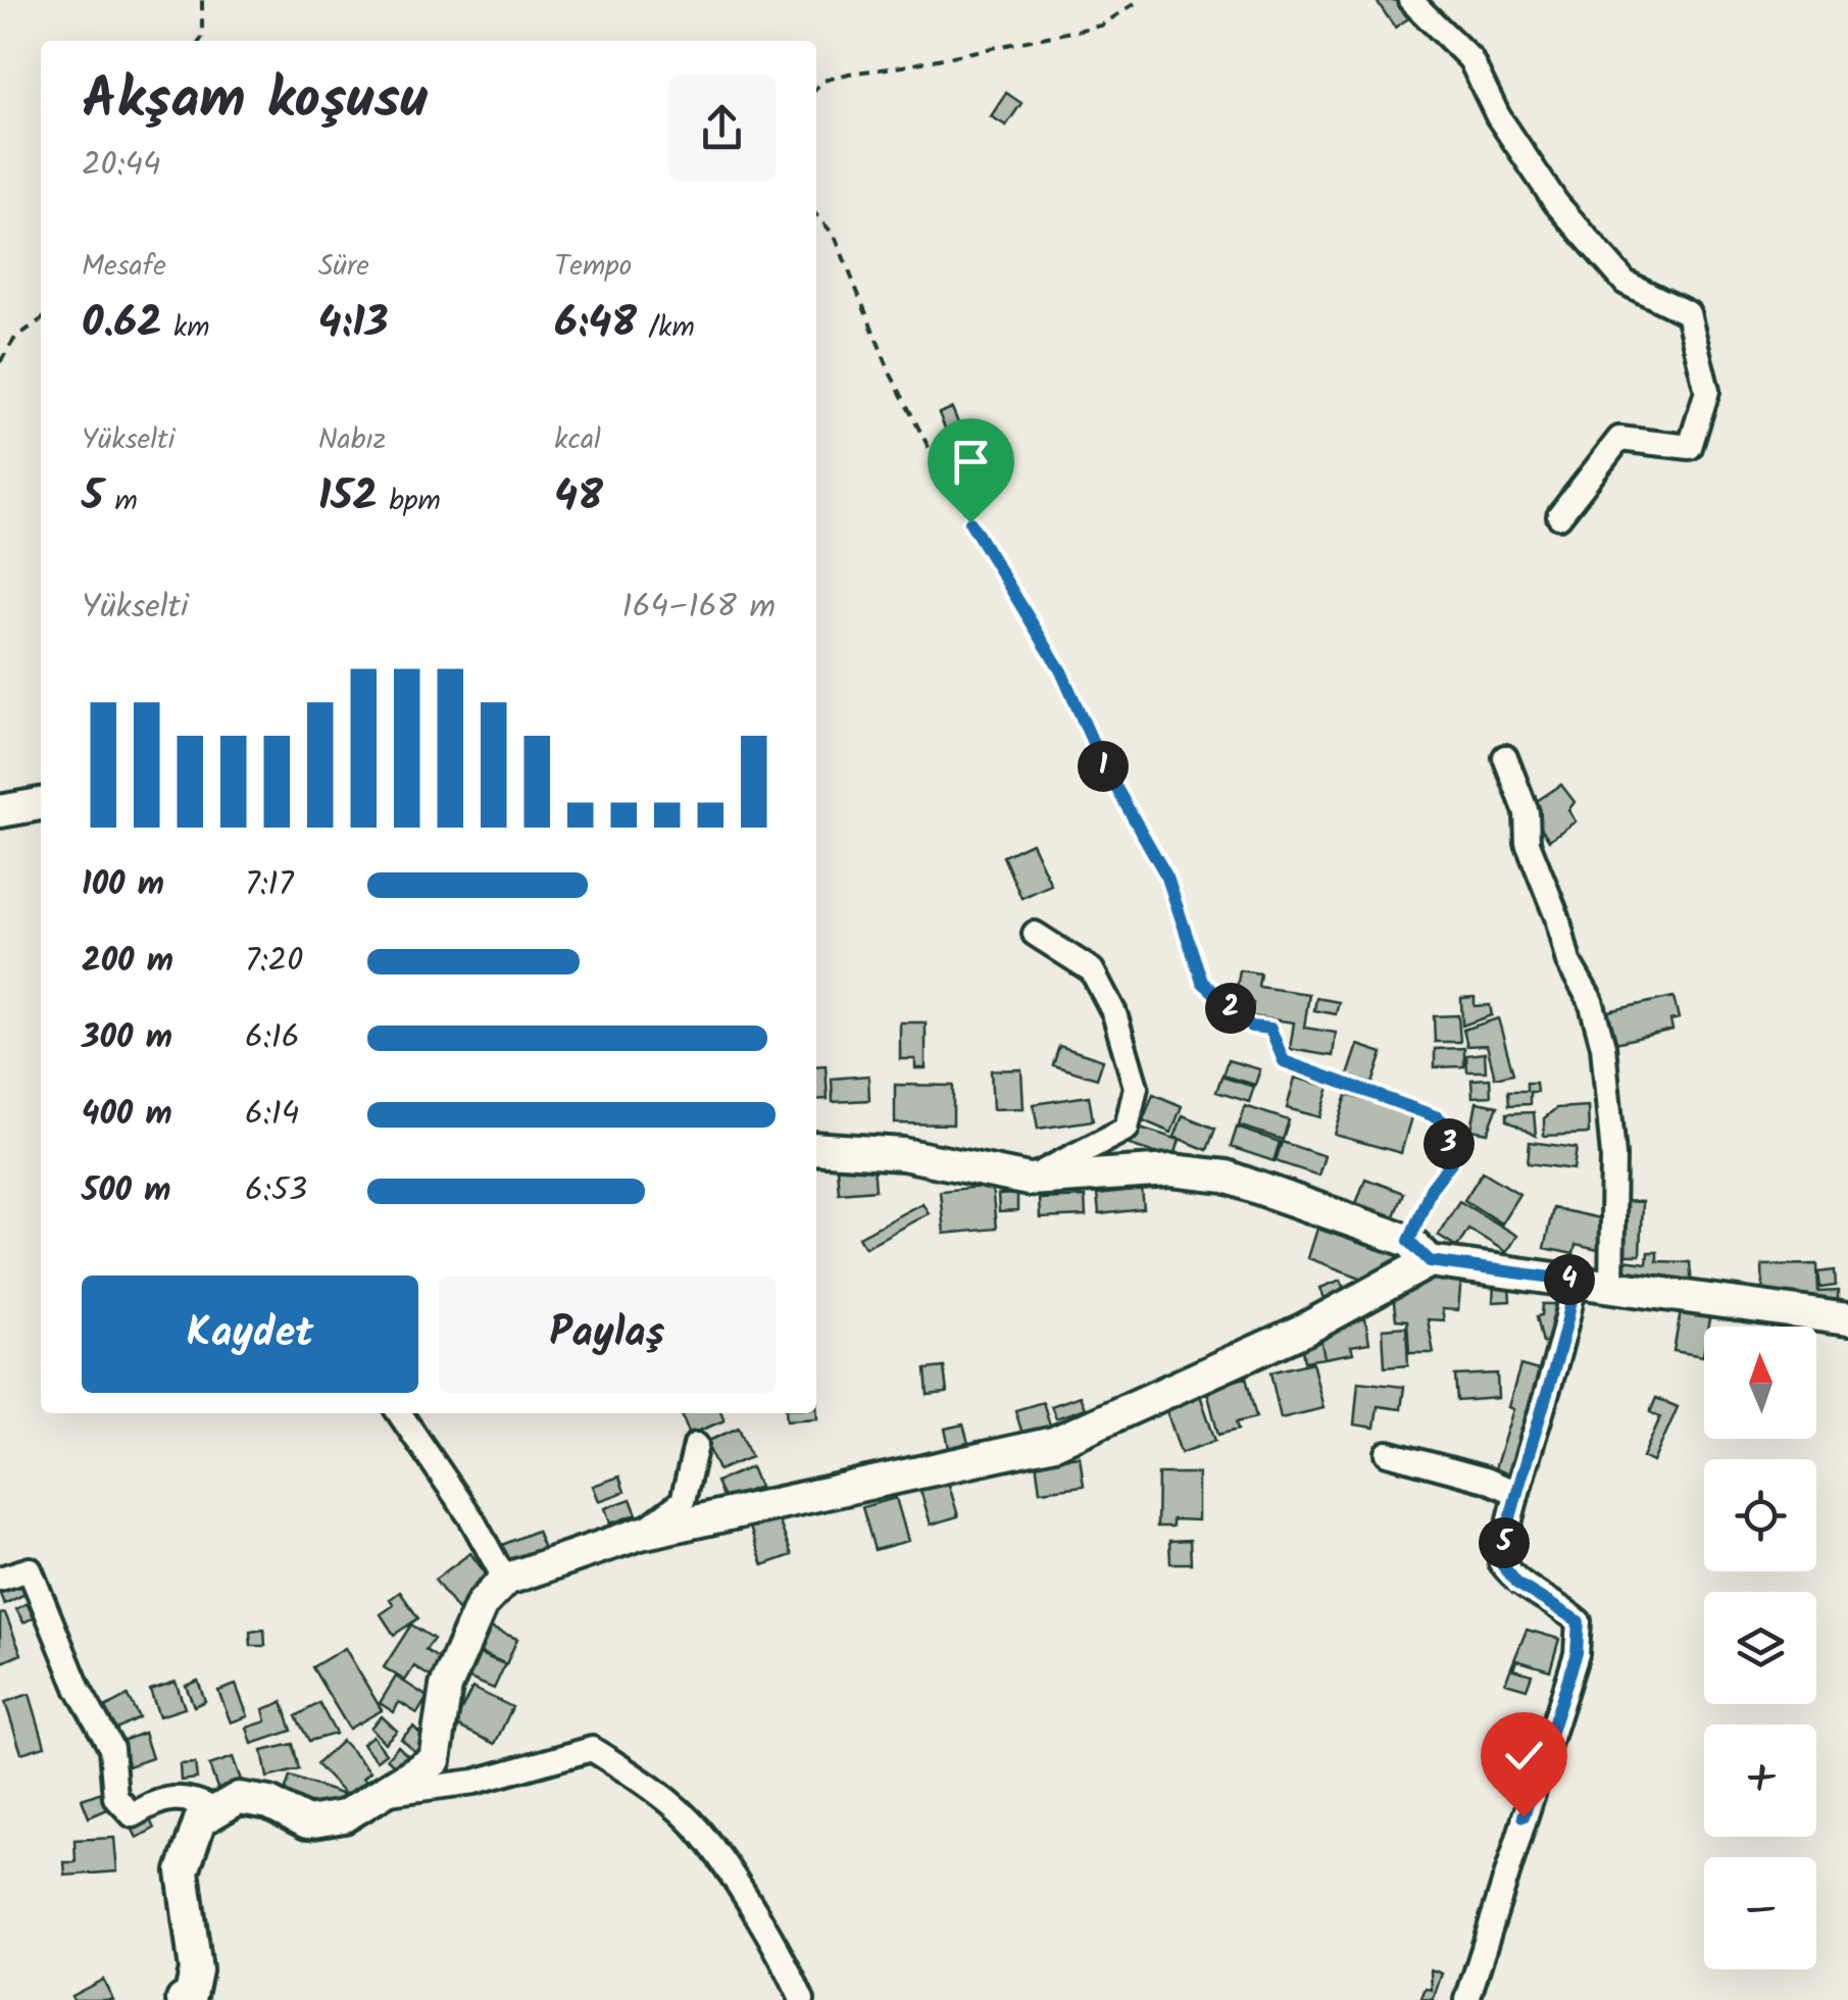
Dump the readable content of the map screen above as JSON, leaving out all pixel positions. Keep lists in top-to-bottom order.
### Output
{
  "north": "top",
  "page": {
    "heading": ["Akşam koşusu", "20:44"],
    "stats": [
      ["Mesafe", "0.62 km"],
      ["Süre", "4:13"],
      ["Tempo", "6:48 /km"],
      ["Yükselti", "5 m"],
      ["Nabız", "152 bpm"],
      ["kcal", "48"]
    ],
    "chart": ["Yükselti", "164–168 m"],
    "pins": [
      "1",
      "2",
      "3",
      "4",
      "5"
    ],
    "list": [
      {
        "name": "100 m",
        "note": "7:17"
      },
      {
        "name": "200 m",
        "note": "7:20"
      },
      {
        "name": "300 m",
        "note": "6:16"
      },
      {
        "name": "400 m",
        "note": "6:14"
      },
      {
        "name": "500 m",
        "note": "6:53"
      }
    ],
    "buttons": ["Kaydet", "Paylaş"],
    "map_buttons": ["+", "−"]
  }
}
